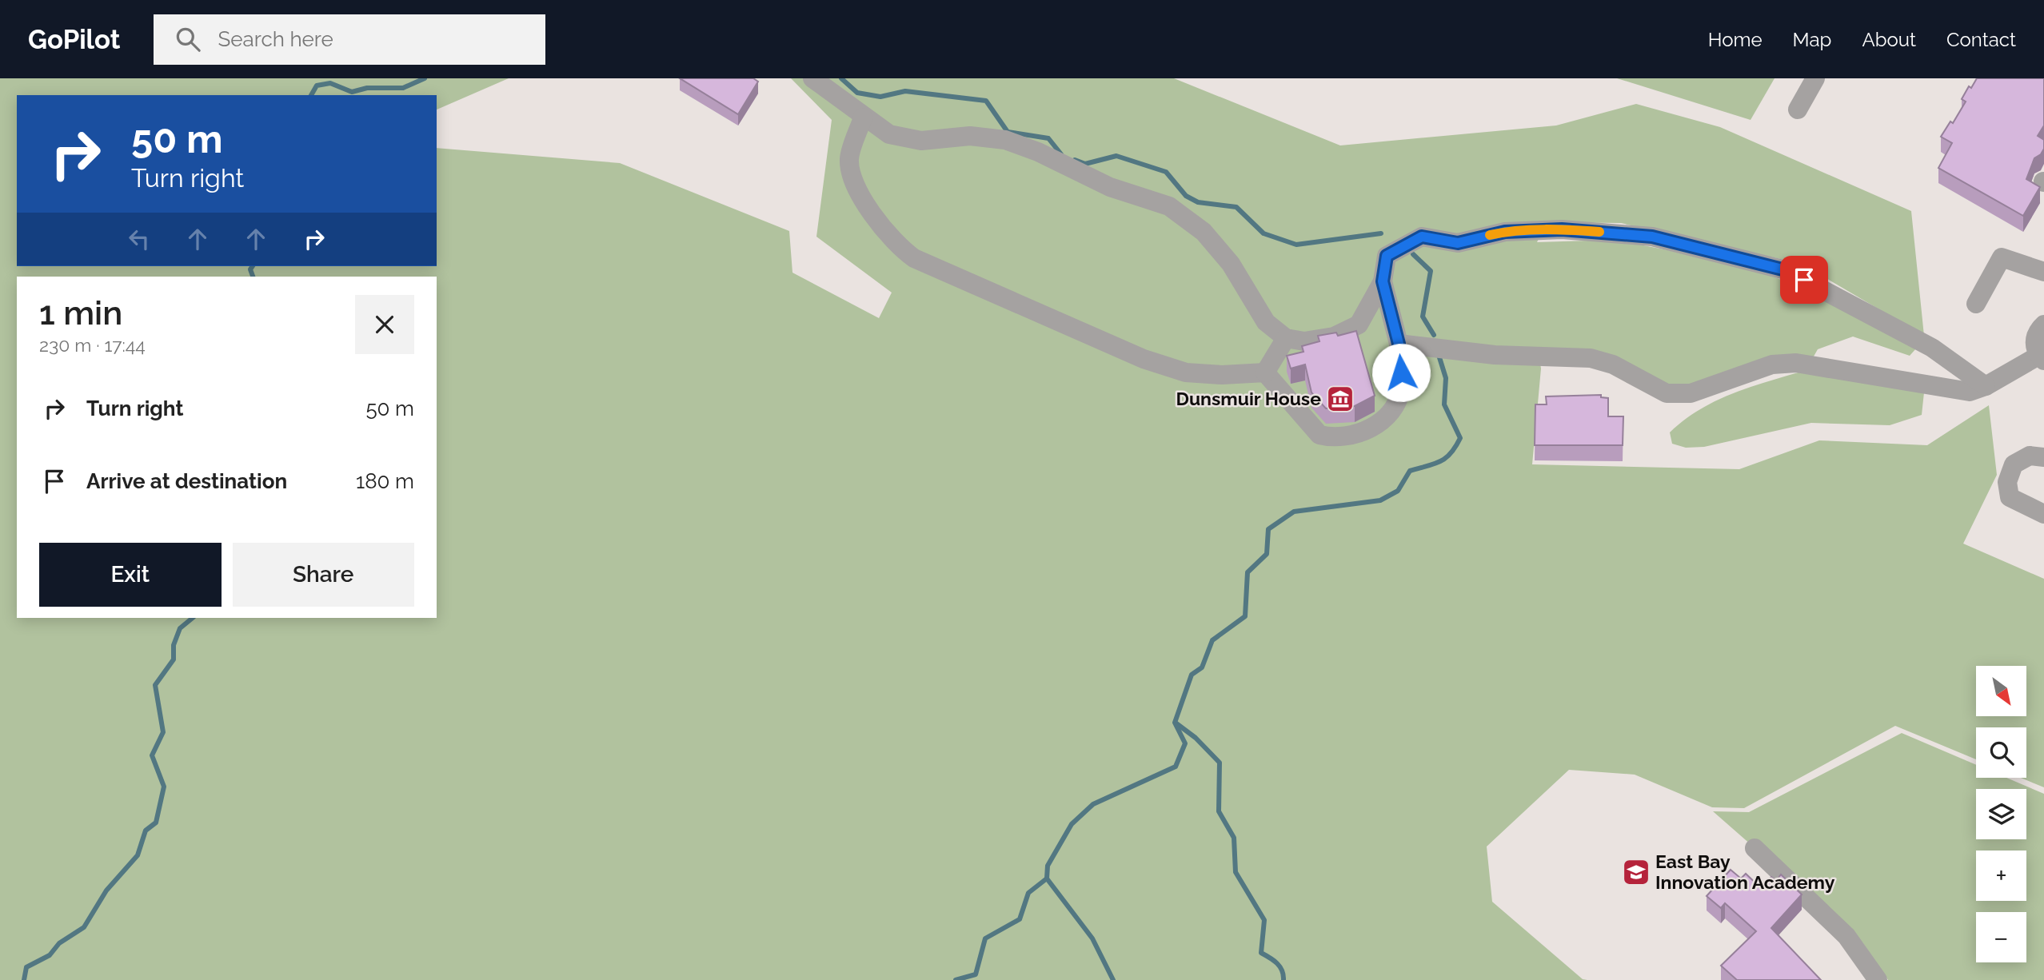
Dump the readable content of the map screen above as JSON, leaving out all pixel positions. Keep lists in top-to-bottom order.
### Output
{
  "places": {
    "museum": ["Dunsmuir House"],
    "school or university": ["East Bay Innovation Academy"]
  },
  "north": "bottom right",
  "page": {
    "header": "GoPilot",
    "search": "Search here",
    "nav": [
      "Home",
      "Map",
      "About",
      "Contact"
    ],
    "turn": ["50 m", "Turn right"],
    "heading": ["1 min", "230 m · 17:44"],
    "list": [
      {
        "name": "Turn right",
        "value": "50 m"
      },
      {
        "name": "Arrive at destination",
        "value": "180 m"
      }
    ],
    "buttons": ["Exit", "Share"],
    "map_buttons": ["+", "−"]
  }
}
